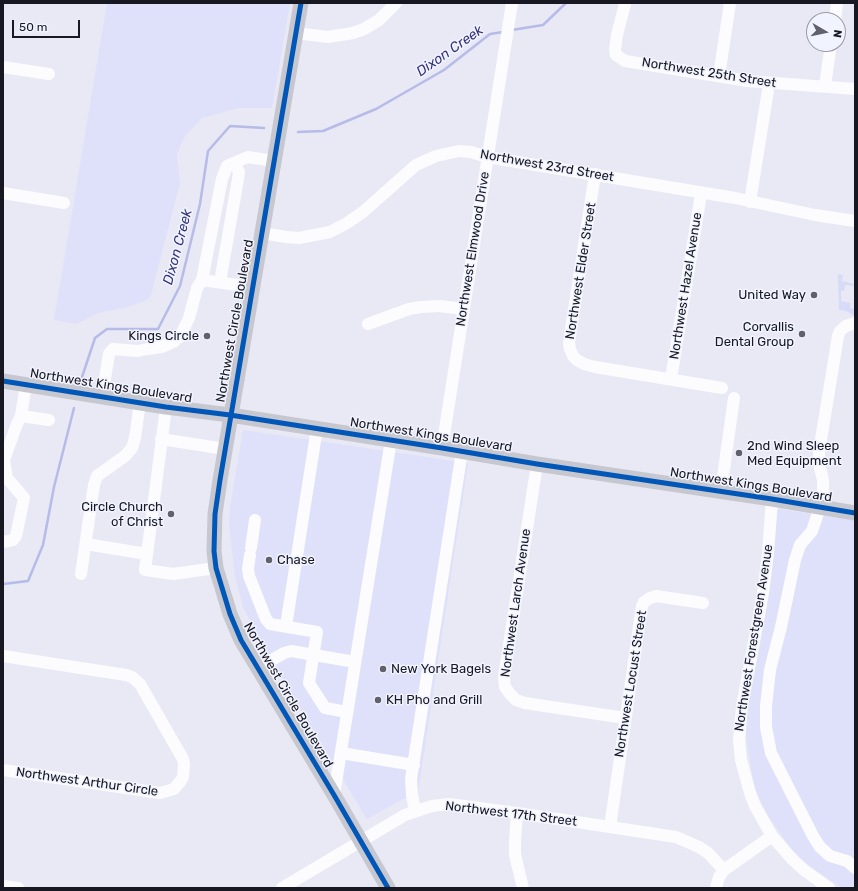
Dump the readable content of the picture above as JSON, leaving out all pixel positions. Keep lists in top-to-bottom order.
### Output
{
  "streets": {
    "main road": ["Northwest Circle Boulevard", "Northwest Kings Boulevard"],
    "street": [
      "Northwest 25th Street",
      "Northwest 23rd Street",
      "Northwest Elmwood Drive",
      "Northwest Elder Street",
      "Northwest Hazel Avenue",
      "Northwest Larch Avenue",
      "Northwest Forestgreen Avenue",
      "Northwest Locust Street",
      "Northwest Arthur Circle",
      "Northwest 17th Street"
    ]
  },
  "crossings": [
    ["Northwest 23rd Street", "Northwest Elmwood Drive"],
    ["Northwest 23rd Street", "Northwest Elder Street"],
    ["Northwest 23rd Street", "Northwest Hazel Avenue"],
    ["Northwest 23rd Street", "Northwest Circle Boulevard"],
    ["Northwest Elmwood Drive", "Northwest Kings Boulevard"],
    ["Northwest Elder Street", "Northwest Hazel Avenue"],
    ["Northwest Circle Boulevard", "Northwest Kings Boulevard"],
    ["Northwest Circle Boulevard", "Northwest 17th Street"],
    ["Northwest Kings Boulevard", "Northwest Larch Avenue"],
    ["Northwest Kings Boulevard", "Northwest Forestgreen Avenue"],
    ["Northwest Larch Avenue", "Northwest Locust Street"],
    ["Northwest Locust Street", "Northwest 17th Street"]
  ],
  "water": ["Dixon Creek"],
  "places": [
    "United Way",
    "Corvallis Dental Group",
    "Kings Circle",
    "2nd Wind Sleep Med Equipment",
    "Circle Church of Christ",
    "Chase",
    "New York Bagels",
    "KH Pho and Grill"
  ],
  "scale_bar": "50 m",
  "north": "right"
}
